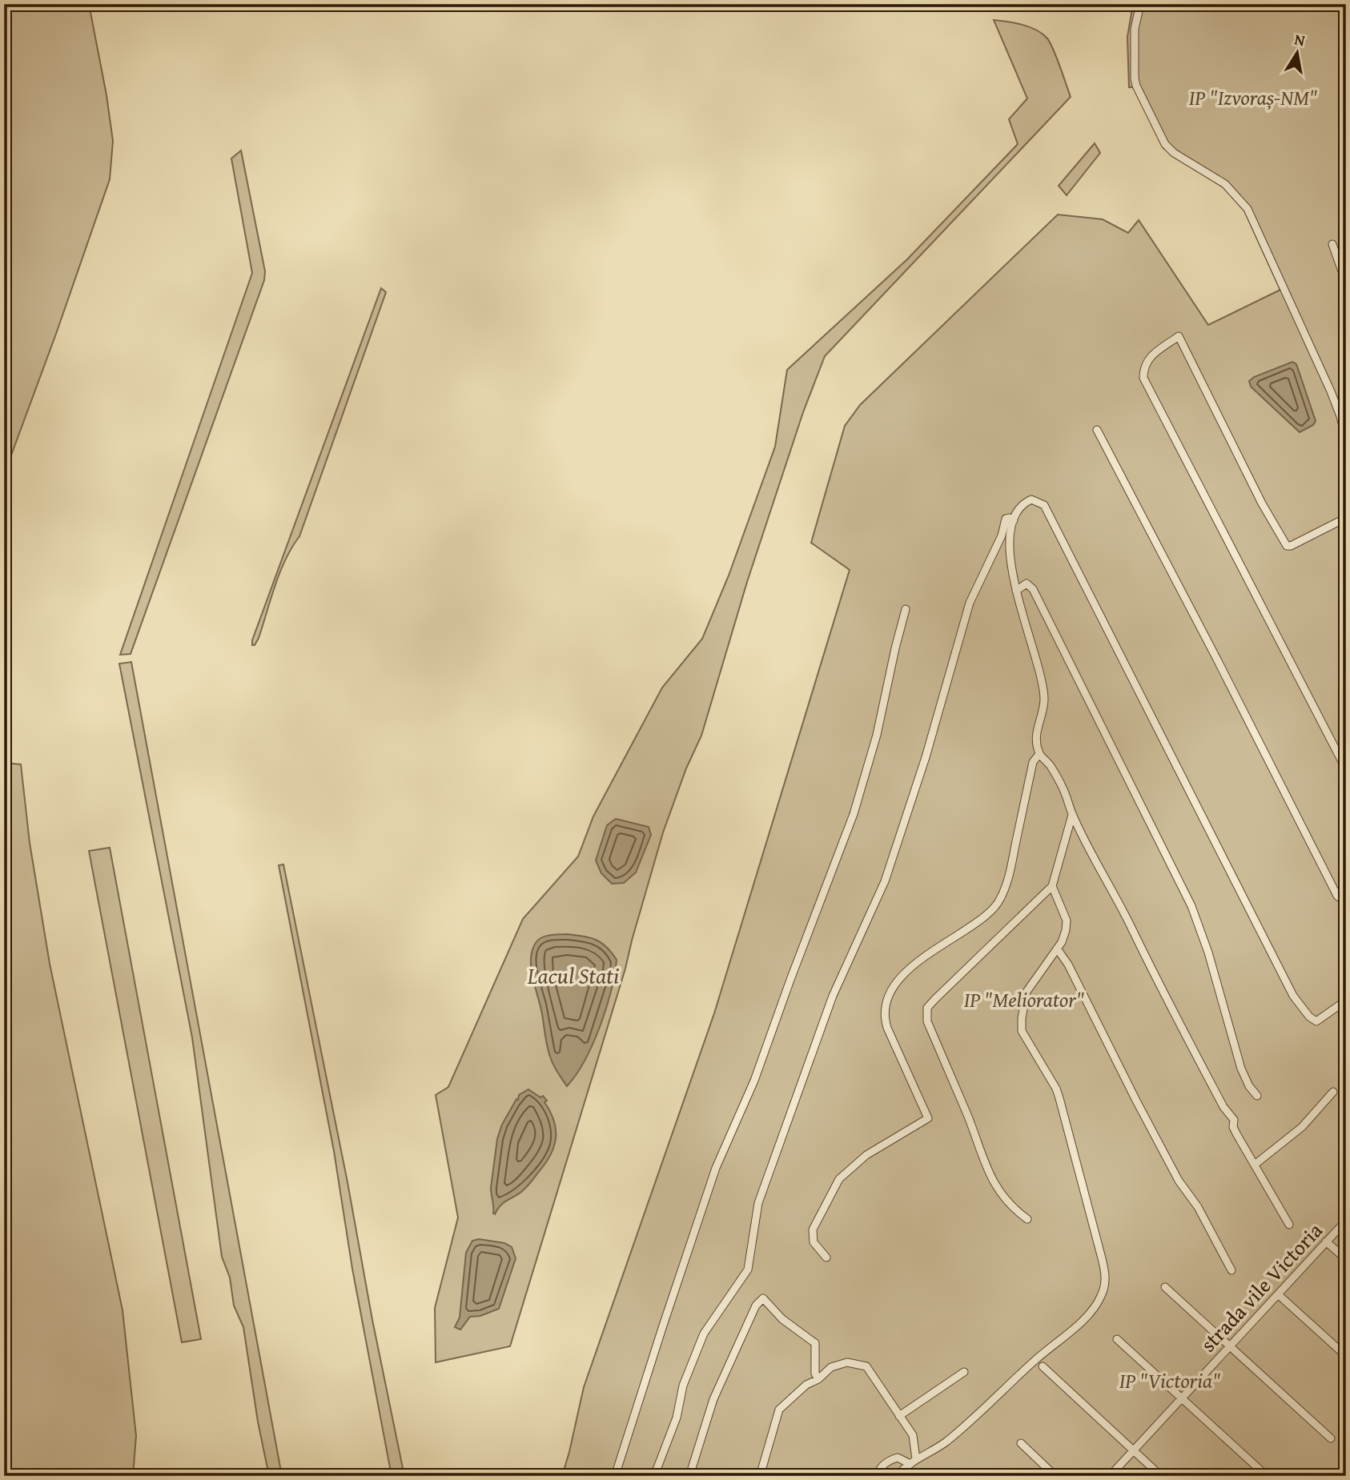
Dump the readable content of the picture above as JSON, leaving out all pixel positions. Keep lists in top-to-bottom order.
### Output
{
  "streets": {
    "street": ["strada vile Victoria"]
  },
  "water": ["Lacul Stati"],
  "parks": ["IP \"Izvoraș-NM\"", "IP \"Meliorator\"", "IP \"Victoria\""],
  "north": "top"
}
